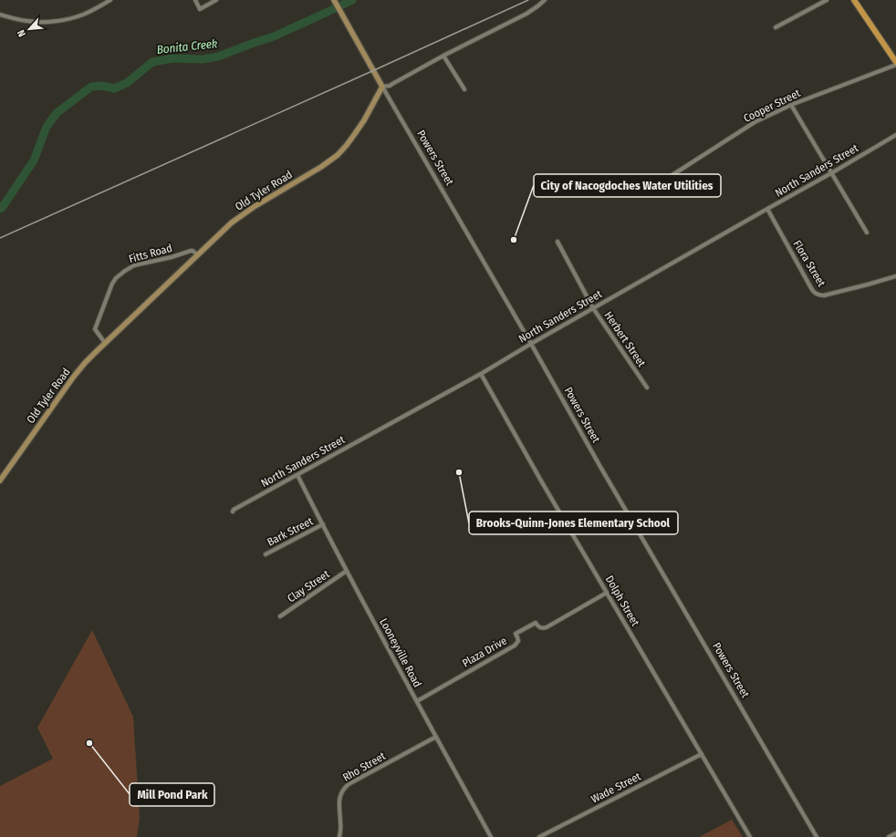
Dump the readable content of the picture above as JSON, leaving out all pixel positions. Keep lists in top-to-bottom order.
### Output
{
  "streets": {
    "street": [
      "Cooper Street",
      "Powers Street",
      "North Sanders Street",
      "Old Tyler Road",
      "Fitts Road",
      "Flora Street",
      "Herbert Street",
      "Bark Street",
      "Clay Street",
      "Dolph Street",
      "Plaza Drive",
      "Looneyville Road",
      "Rho Street",
      "Wade Street"
    ]
  },
  "crossings": [
    ["Powers Street", "North Sanders Street"],
    ["Powers Street", "Old Tyler Road"],
    ["North Sanders Street", "Flora Street"],
    ["North Sanders Street", "Herbert Street"],
    ["North Sanders Street", "Dolph Street"],
    ["North Sanders Street", "Looneyville Road"],
    ["Old Tyler Road", "Fitts Road"],
    ["Bark Street", "Looneyville Road"],
    ["Clay Street", "Looneyville Road"],
    ["Dolph Street", "Plaza Drive"],
    ["Dolph Street", "Wade Street"],
    ["Plaza Drive", "Looneyville Road"],
    ["Looneyville Road", "Rho Street"]
  ],
  "water": ["Bonita Creek"],
  "places": ["City of Nacogdoches Water Utilities", "Brooks-Quinn-Jones Elementary School", "Mill Pond Park"],
  "north": "bottom left"
}
